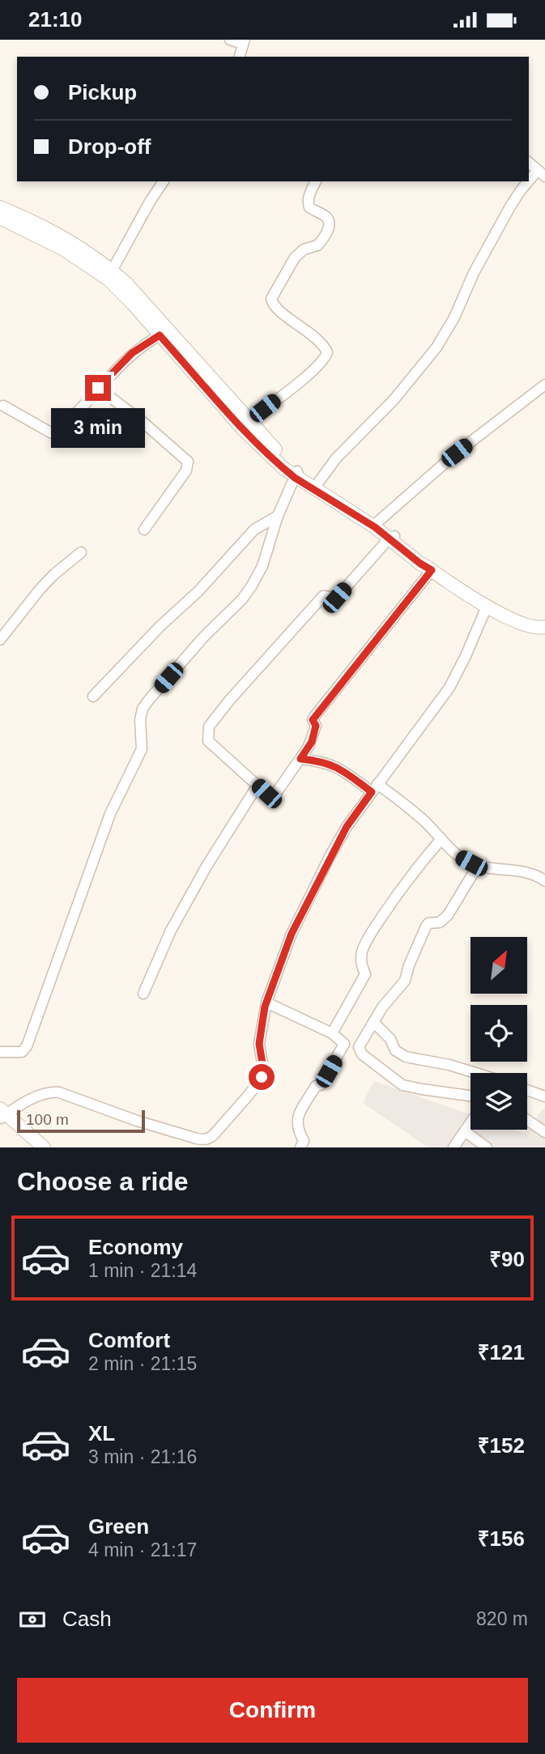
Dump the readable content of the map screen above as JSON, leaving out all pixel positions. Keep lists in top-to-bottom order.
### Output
{
  "scale_bar": "100 m",
  "north": "top right",
  "page": {
    "status": "21:10",
    "banner": ["Pickup", "Drop-off"],
    "bubble": "3 min",
    "scale": "100 m",
    "heading": "Choose a ride",
    "list": [
      {
        "name": "Economy",
        "note": "1 min · 21:14",
        "value": "₹90"
      },
      {
        "name": "Comfort",
        "note": "2 min · 21:15",
        "value": "₹121"
      },
      {
        "name": "XL",
        "note": "3 min · 21:16",
        "value": "₹152"
      },
      {
        "name": "Green",
        "note": "4 min · 21:17",
        "value": "₹156"
      }
    ],
    "pay": ["Cash", "820 m"],
    "buttons": "Confirm"
  }
}
